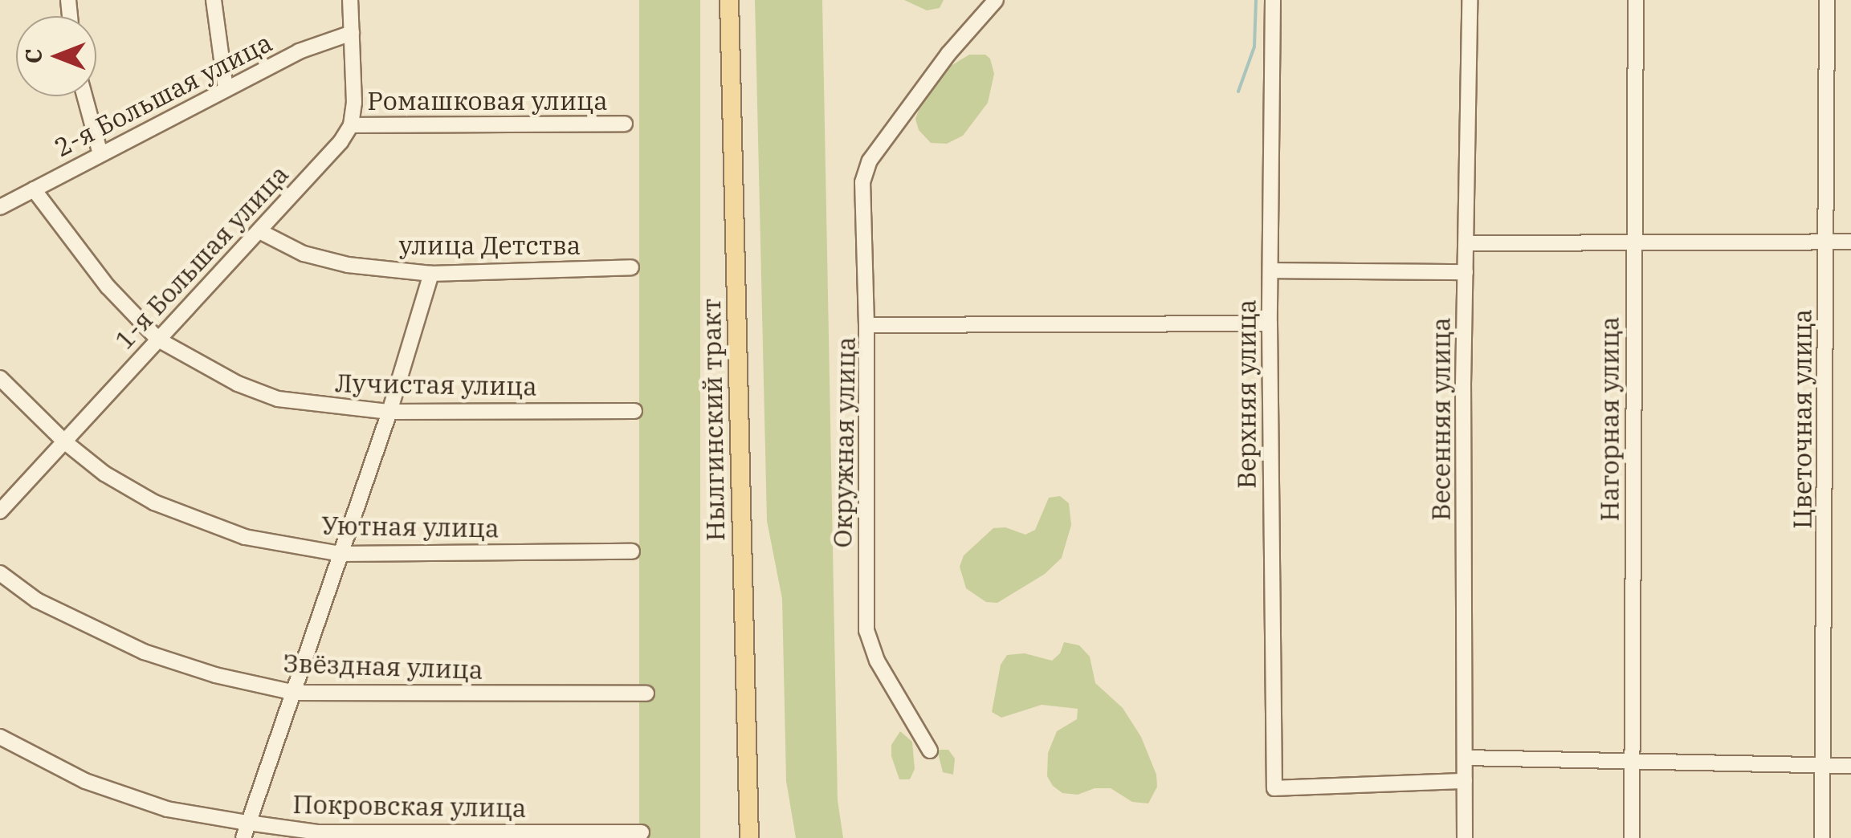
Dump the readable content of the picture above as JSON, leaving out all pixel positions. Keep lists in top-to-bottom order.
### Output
{
  "streets": {
    "main road": ["Нылгинский тракт"],
    "street": [
      "2-я Большая улица",
      "Ромашковая улица",
      "улица Детства",
      "1-я Большая улица",
      "Лучистая улица",
      "Верхняя улица",
      "Весенняя улица",
      "Нагорная улица",
      "Цветочная улица",
      "Окружная улица",
      "Уютная улица",
      "Звёздная улица",
      "Покровская улица"
    ]
  },
  "crossings": [
    ["2-я Большая улица", "Лучистая улица"],
    ["Ромашковая улица", "1-я Большая улица"],
    ["улица Детства", "1-я Большая улица"],
    ["1-я Большая улица", "Лучистая улица"],
    ["1-я Большая улица", "Уютная улица"],
    ["Верхняя улица", "Весенняя улица"],
    ["Верхняя улица", "Окружная улица"]
  ],
  "north": "left"
}
